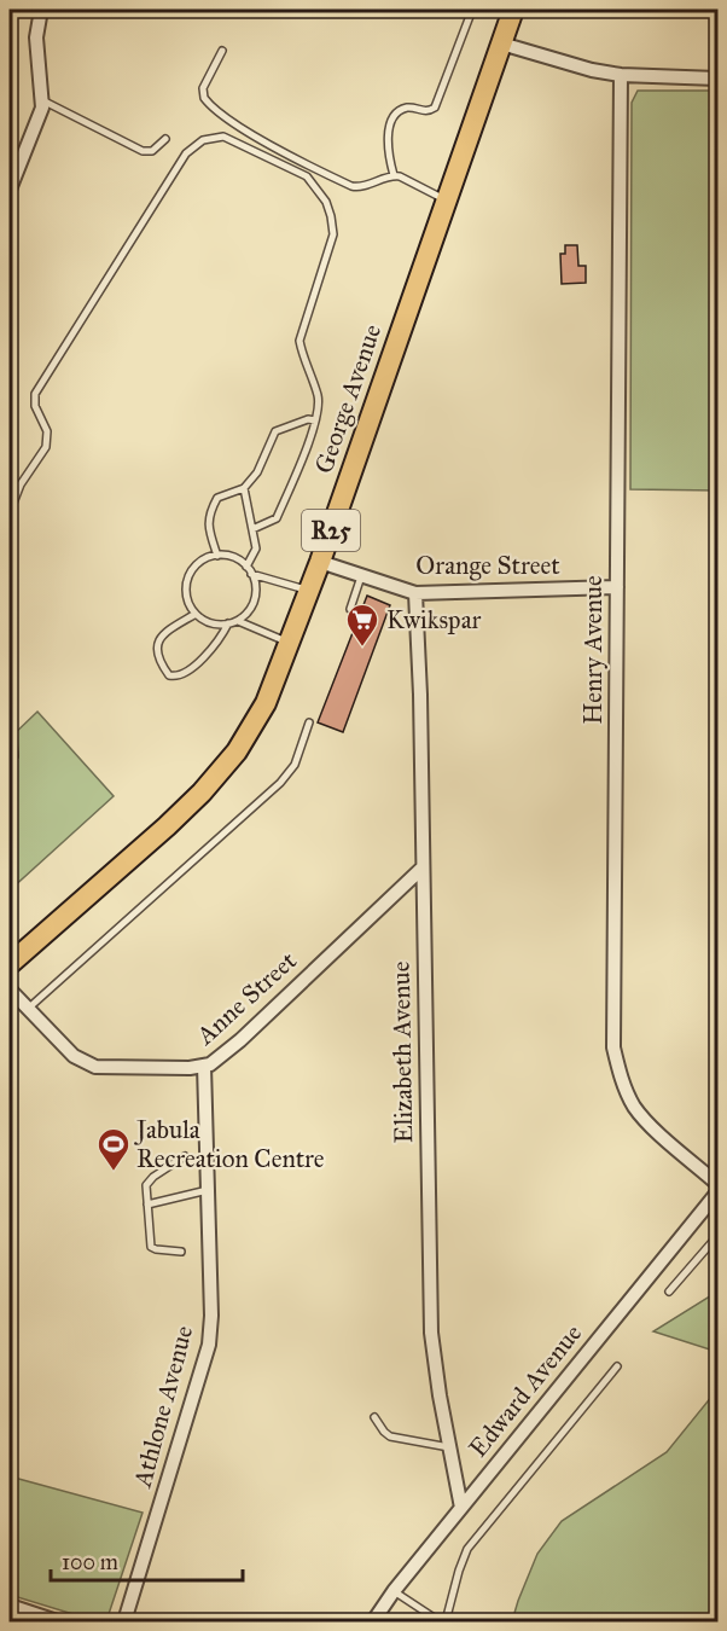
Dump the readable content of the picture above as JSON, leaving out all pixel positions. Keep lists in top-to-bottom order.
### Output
{
  "streets": {
    "main road": ["George Avenue", "R25"],
    "street": [
      "Orange Street",
      "Henry Avenue",
      "Anne Street",
      "Elizabeth Avenue",
      "Edward Avenue",
      "Athlone Avenue"
    ]
  },
  "crossings": [
    ["George Avenue", "Orange Street"],
    ["Orange Street", "Henry Avenue"],
    ["Orange Street", "Elizabeth Avenue"],
    ["Anne Street", "Elizabeth Avenue"],
    ["Anne Street", "Athlone Avenue"],
    ["Elizabeth Avenue", "Edward Avenue"]
  ],
  "places": {
    "supermarket": ["Kwikspar"],
    "sports": ["Jabula Recreation Centre"]
  },
  "scale_bar": "100 m"
}
